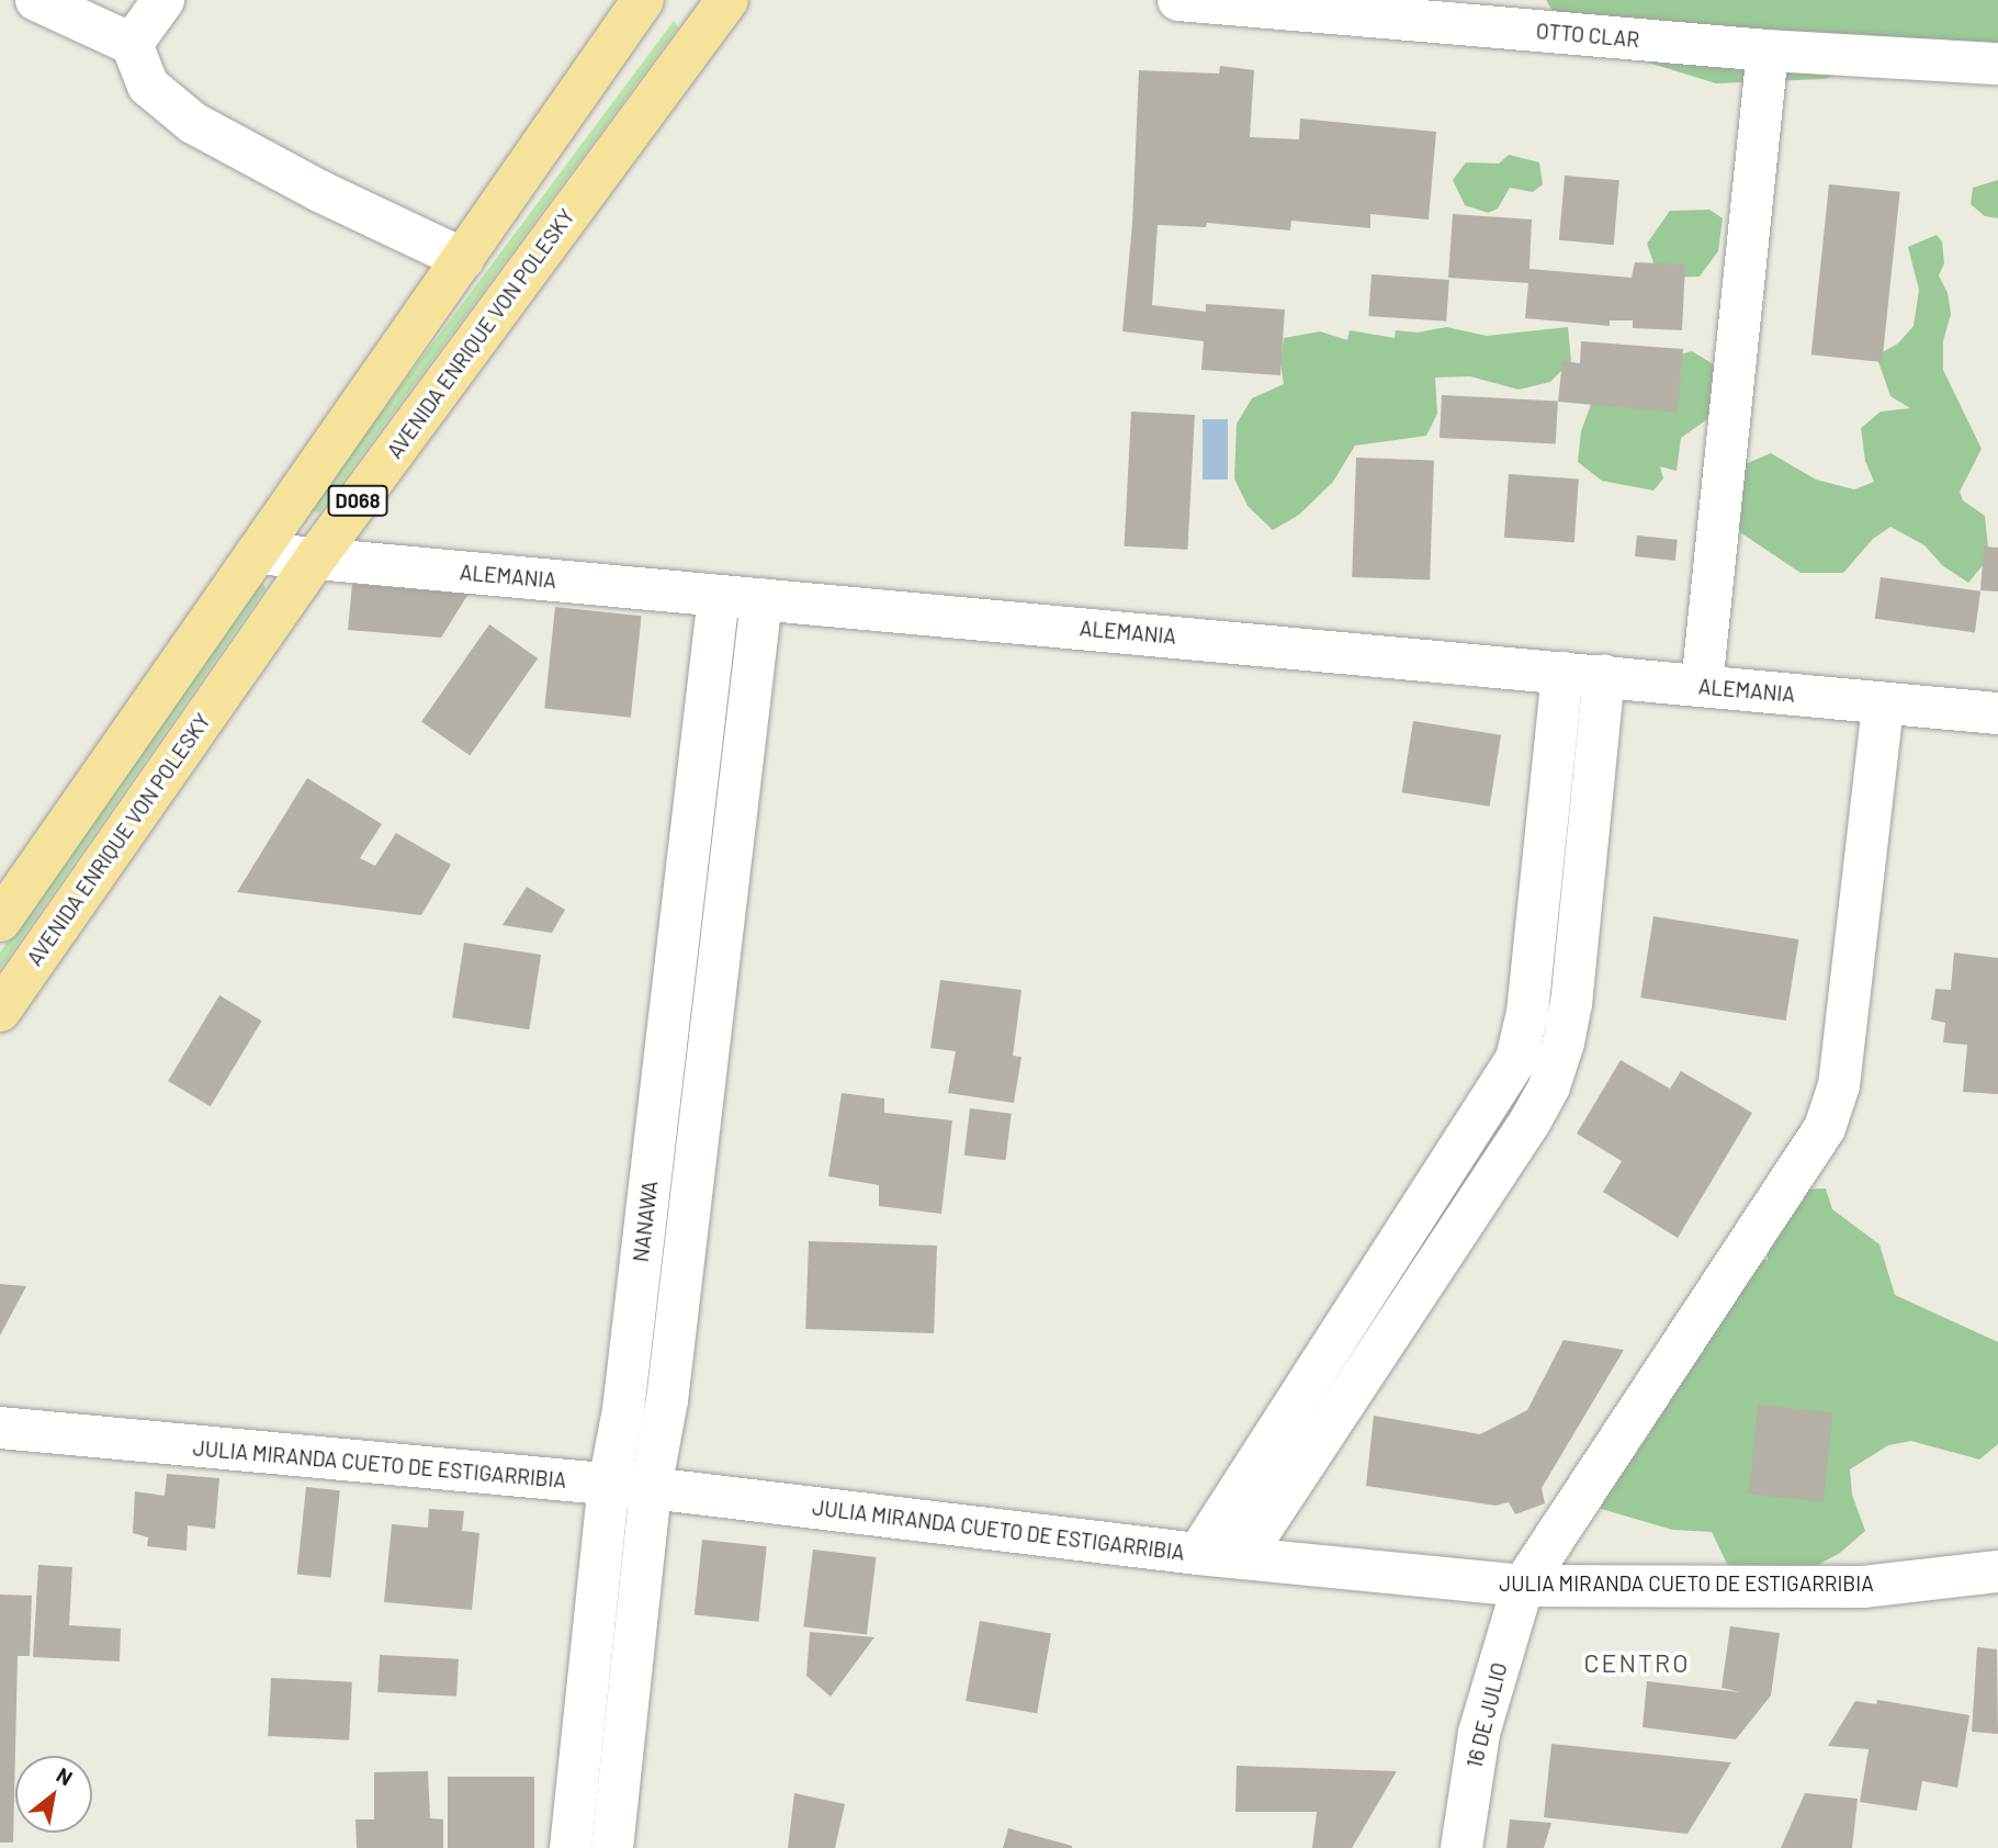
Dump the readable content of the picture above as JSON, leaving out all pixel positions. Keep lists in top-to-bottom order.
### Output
{
  "streets": {
    "main road": ["AVENIDA ENRIQUE VON POLESKY", "D068"],
    "street": [
      "OTTO CLAR",
      "ALEMANIA",
      "NANAWA",
      "JULIA MIRANDA CUETO DE ESTIGARRIBIA",
      "16 DE JULIO"
    ]
  },
  "crossings": [
    ["AVENIDA ENRIQUE VON POLESKY", "ALEMANIA"],
    ["D068", "ALEMANIA"],
    ["ALEMANIA", "NANAWA"],
    ["ALEMANIA", "16 DE JULIO"],
    ["NANAWA", "JULIA MIRANDA CUETO DE ESTIGARRIBIA"],
    ["JULIA MIRANDA CUETO DE ESTIGARRIBIA", "16 DE JULIO"]
  ],
  "districts": ["CENTRO"],
  "north": "top right"
}
